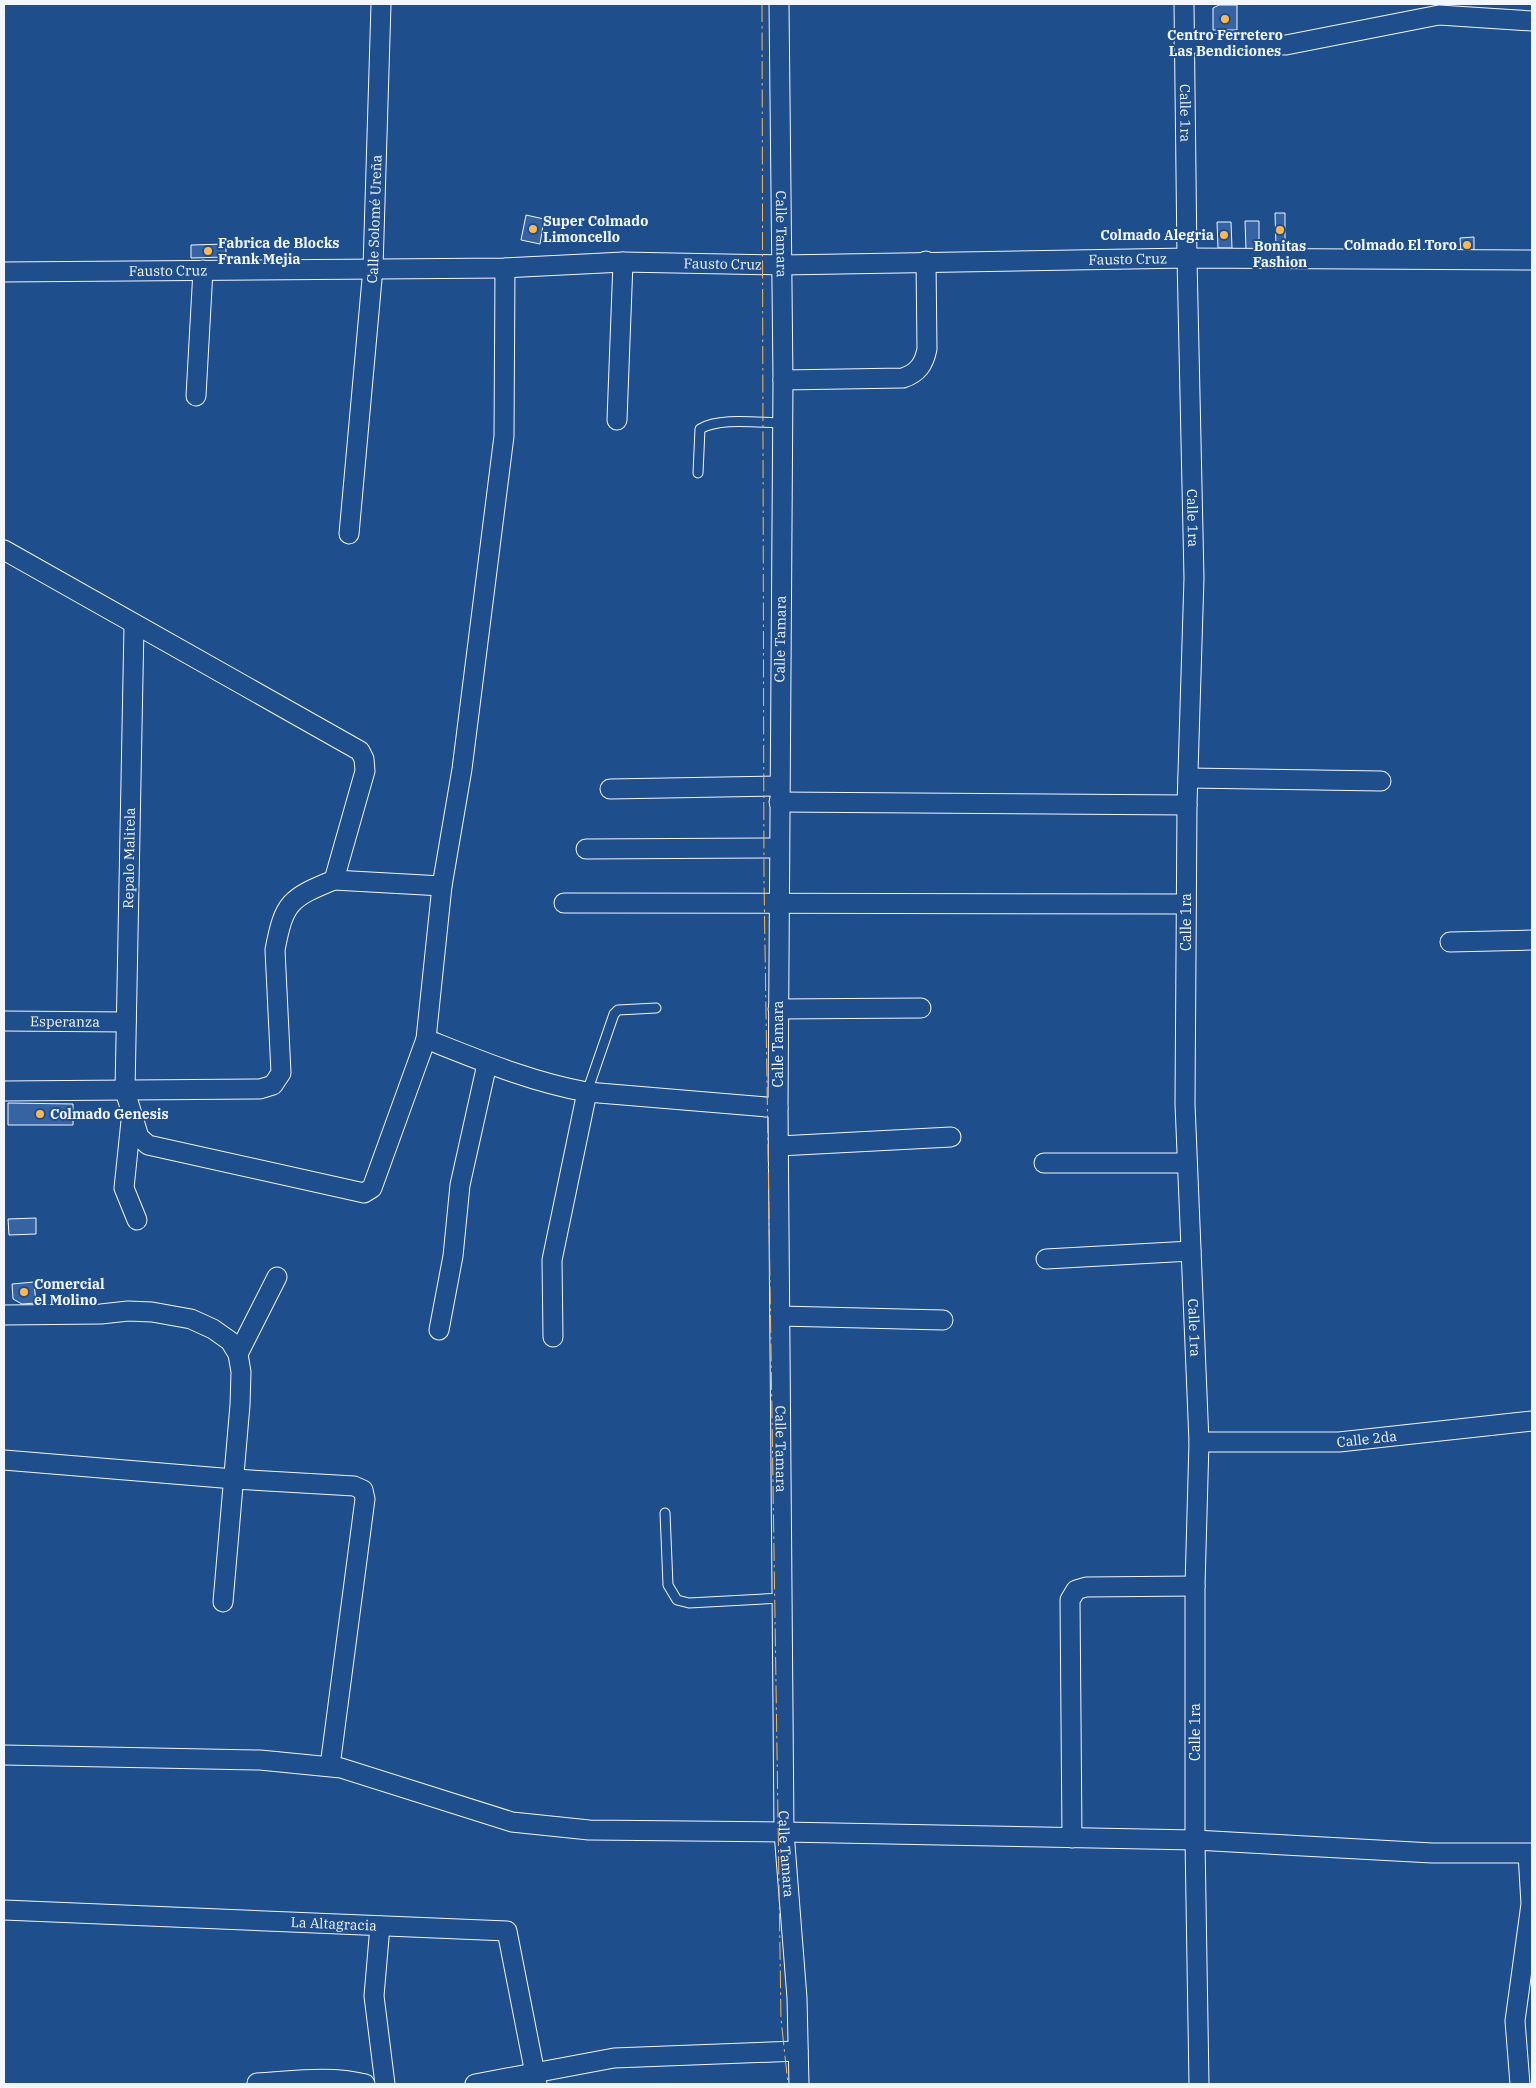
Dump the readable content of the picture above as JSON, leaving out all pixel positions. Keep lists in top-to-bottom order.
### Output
{
  "streets": {
    "street": [
      "Calle 1ra",
      "Calle Solomé Ureña",
      "Calle Tamara",
      "Fausto Cruz",
      "Repalo Malitela",
      "Esperanza",
      "Calle 2da",
      "La Altagracia"
    ]
  },
  "crossings": [
    ["Calle 1ra", "Fausto Cruz"],
    ["Calle 1ra", "Calle 2da"],
    ["Calle Solomé Ureña", "Fausto Cruz"],
    ["Calle Tamara", "Fausto Cruz"],
    ["Fausto Cruz", "Repalo Malitela"],
    ["Repalo Malitela", "Esperanza"]
  ],
  "places": [
    "Centro Ferretero Las Bendiciones",
    "Super Colmado Limoncello",
    "Bonitas Fashion",
    "Colmado Alegria",
    "Colmado El Toro",
    "Fabrica de Blocks Frank Mejia",
    "Colmado Genesis",
    "Comercial el Molino"
  ]
}
